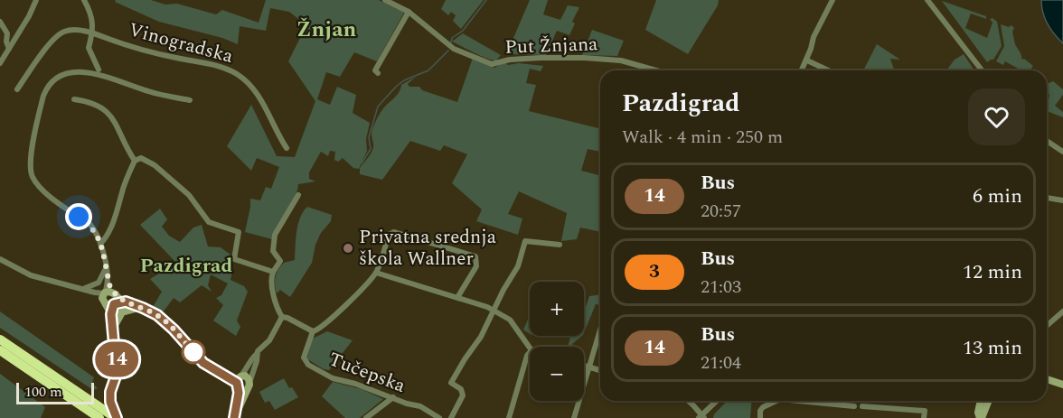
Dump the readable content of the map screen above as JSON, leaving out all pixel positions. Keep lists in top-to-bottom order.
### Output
{
  "streets": {
    "street": ["Vinogradska", "Put Žnjana", "Tučepska"]
  },
  "districts": ["Žnjan", "Pazdigrad"],
  "places": ["Privatna srednja škola Wallner"],
  "lines": ["bus line 14"],
  "scale_bar": "100 m",
  "page": {
    "on_map": "14",
    "heading": ["Pazdigrad", "Walk · 4 min · 250 m"],
    "list": [
      {
        "mark": "14",
        "name": "Bus",
        "note": "20:57",
        "value": "6 min"
      },
      {
        "mark": "3",
        "name": "Bus",
        "note": "21:03",
        "value": "12 min"
      },
      {
        "mark": "14",
        "name": "Bus",
        "note": "21:04",
        "value": "13 min"
      }
    ],
    "map_buttons": ["+", "−"],
    "scale": "100 m"
  }
}
